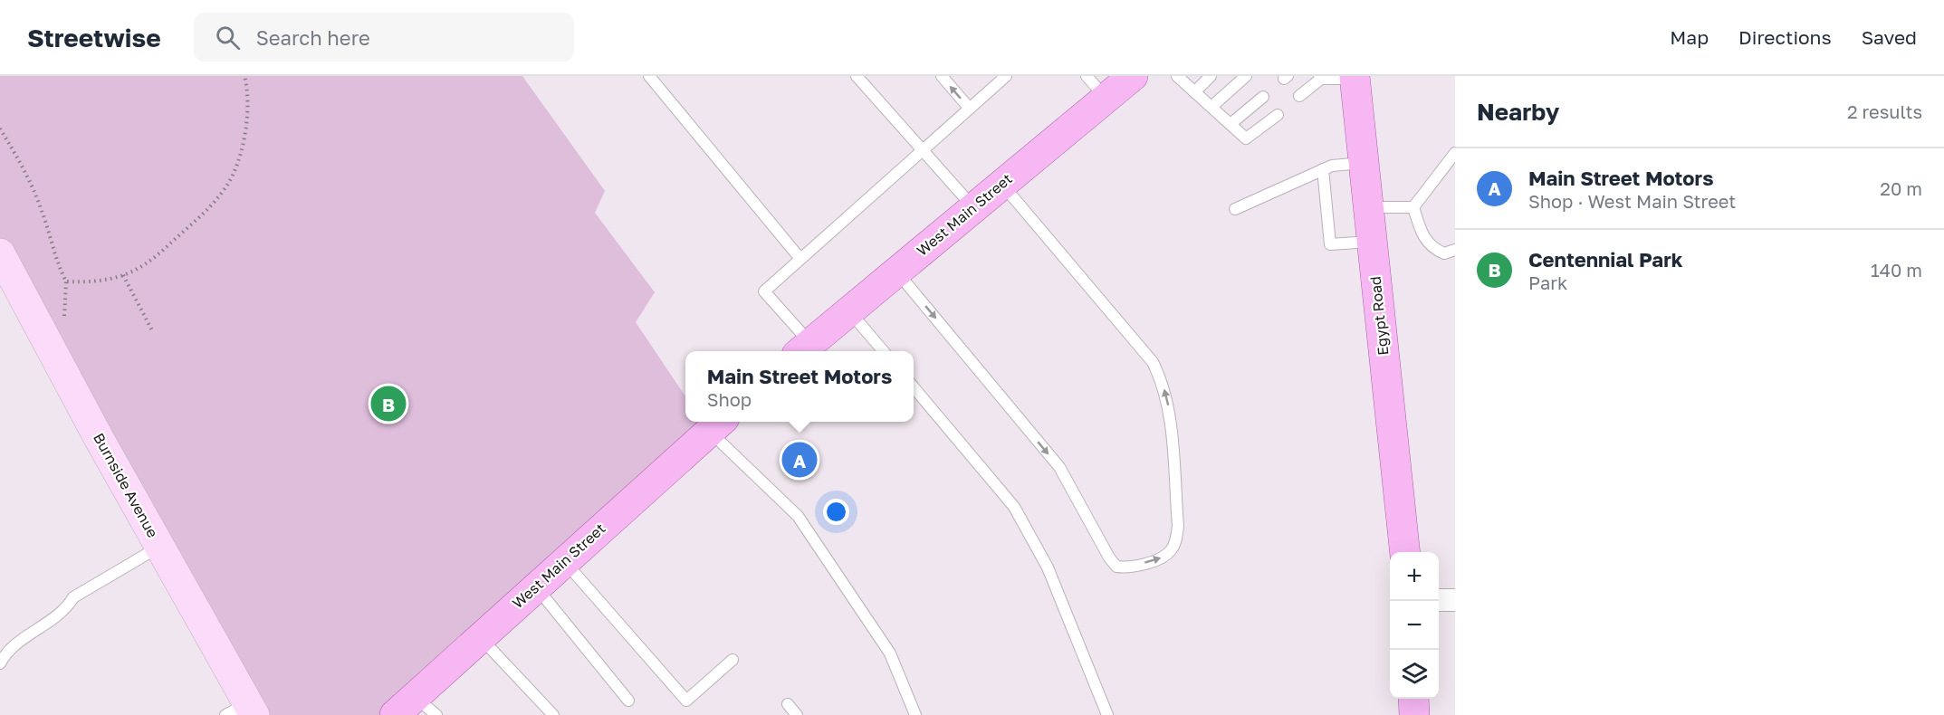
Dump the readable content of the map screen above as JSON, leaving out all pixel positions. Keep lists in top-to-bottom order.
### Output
{
  "streets": {
    "main road": ["West Main Street", "Egypt Road"],
    "street": ["Burnside Avenue"]
  },
  "page": {
    "header": "Streetwise",
    "search": "Search here",
    "nav": ["Map", "Directions", "Saved"],
    "heading": ["Nearby", "2 results"],
    "list": [
      {
        "mark": "A",
        "name": "Main Street Motors",
        "note": "Shop · West Main Street",
        "value": "20 m"
      },
      {
        "mark": "B",
        "name": "Centennial Park",
        "note": "Park",
        "value": "140 m"
      }
    ],
    "popup": ["Main Street Motors", "Shop"],
    "pins": ["B", "A"],
    "map_buttons": ["+", "−"]
  }
}
